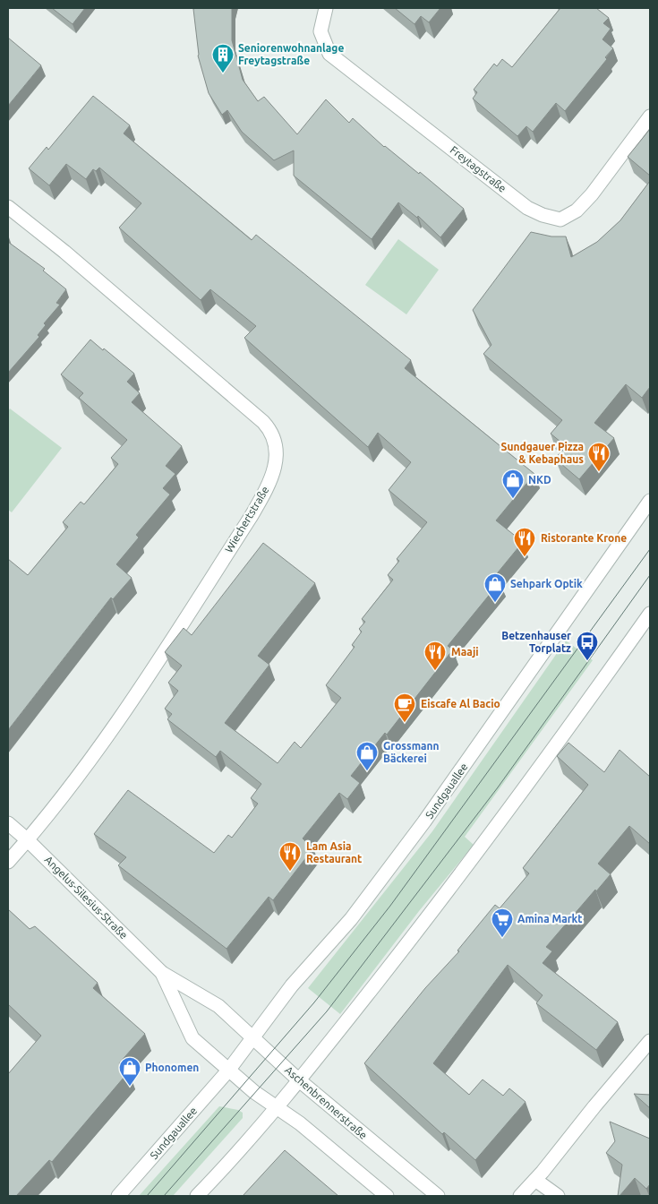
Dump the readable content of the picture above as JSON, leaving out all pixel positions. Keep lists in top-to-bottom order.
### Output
{
  "streets": {
    "street": [
      "Freytagstraße",
      "Wiechertstraße",
      "Sundgauallee",
      "Angelus-Silesius-Straße",
      "Aschenbrennerstraße"
    ]
  },
  "crossings": [
    ["Wiechertstraße", "Angelus-Silesius-Straße"],
    ["Sundgauallee", "Angelus-Silesius-Straße"],
    ["Sundgauallee", "Aschenbrennerstraße"],
    ["Angelus-Silesius-Straße", "Aschenbrennerstraße"]
  ],
  "places": {
    "building": ["Seniorenwohnanlage Freytagstraße"],
    "restaurant": [
      "Sundgauer Pizza & Kebaphaus",
      "Ristorante Krone",
      "Maaji",
      "Lam Asia Restaurant"
    ],
    "shop": [
      "NKD",
      "Sehpark Optik",
      "Grossmann Bäckerei",
      "Phonomen"
    ],
    "bus stop": ["Betzenhauser Torplatz"],
    "cafe": ["Eiscafe Al Bacio"],
    "supermarket": ["Amina Markt"]
  }
}
